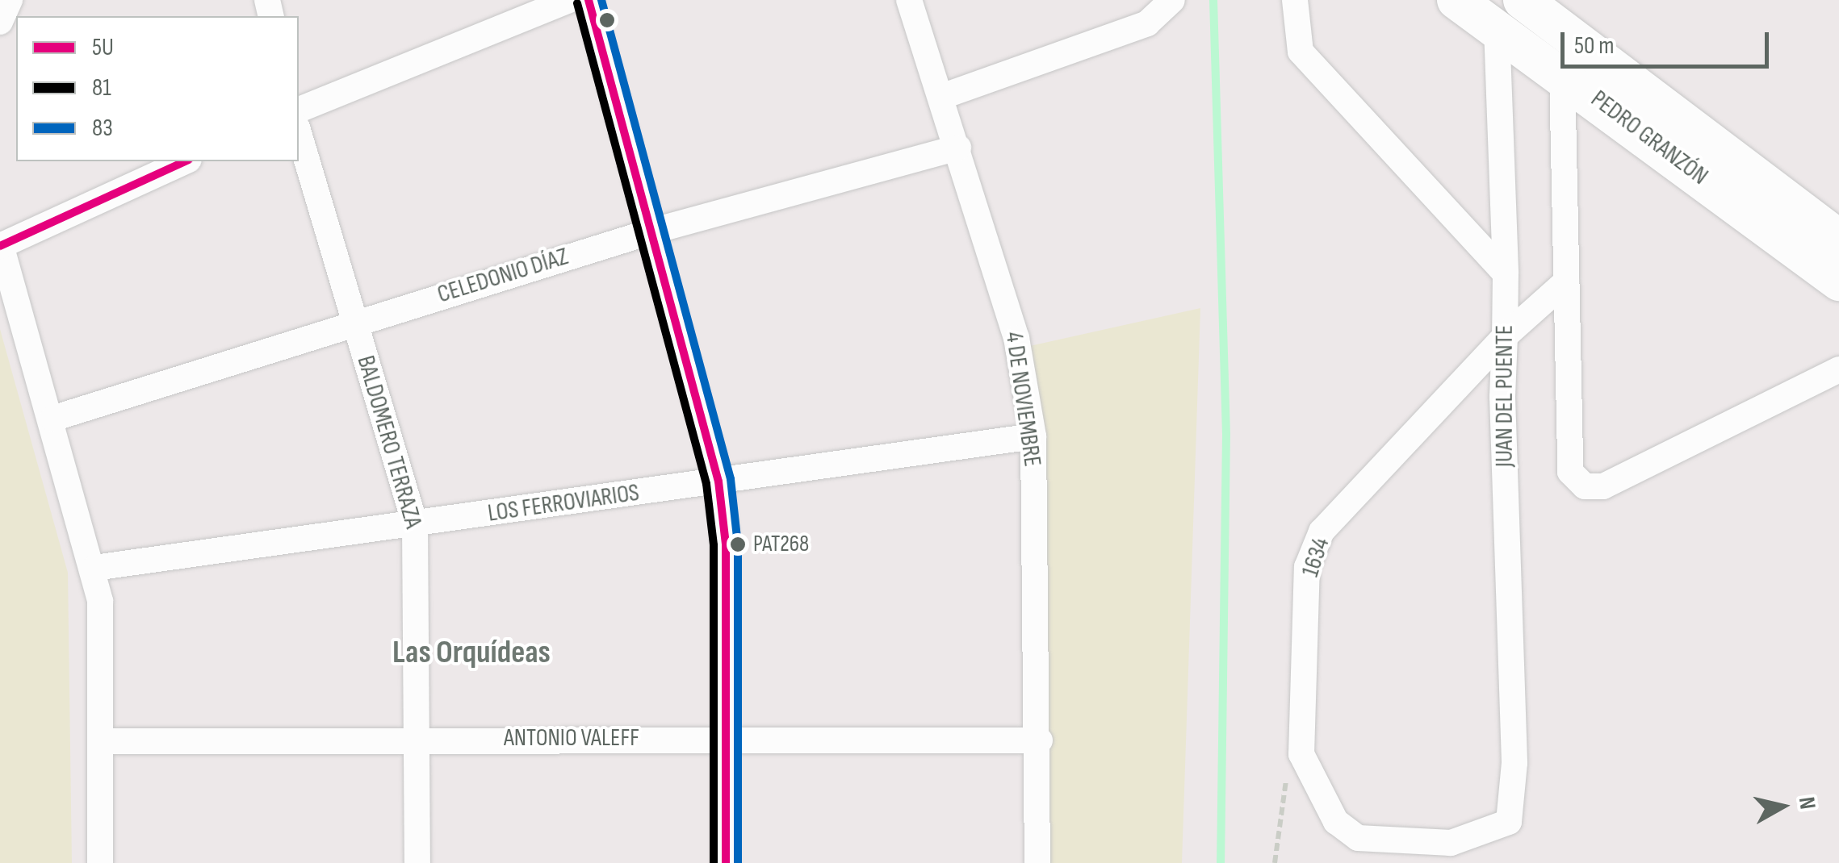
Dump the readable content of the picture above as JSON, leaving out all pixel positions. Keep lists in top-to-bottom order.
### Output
{
  "streets": {
    "main road": ["PEDRO GRANZÓN"],
    "street": [
      "CELEDONIO DÍAZ",
      "JUAN DEL PUENTE",
      "4 DE NOVIEMBRE",
      "BALDOMERO TERRAZA",
      "LOS FERROVIARIOS",
      "1634",
      "ANTONIO VALEFF"
    ]
  },
  "crossings": [
    ["PEDRO GRANZÓN", "JUAN DEL PUENTE"],
    ["CELEDONIO DÍAZ", "4 DE NOVIEMBRE"],
    ["CELEDONIO DÍAZ", "BALDOMERO TERRAZA"],
    ["JUAN DEL PUENTE", "1634"],
    ["4 DE NOVIEMBRE", "LOS FERROVIARIOS"],
    ["4 DE NOVIEMBRE", "ANTONIO VALEFF"],
    ["BALDOMERO TERRAZA", "LOS FERROVIARIOS"],
    ["BALDOMERO TERRAZA", "ANTONIO VALEFF"]
  ],
  "districts": ["Las Orquídeas"],
  "places": ["PAT268"],
  "lines": ["transit line 5U", "transit line 83", "transit line 81"],
  "legend": ["5U", "81", "83"],
  "scale_bar": "50 m",
  "north": "right"
}
